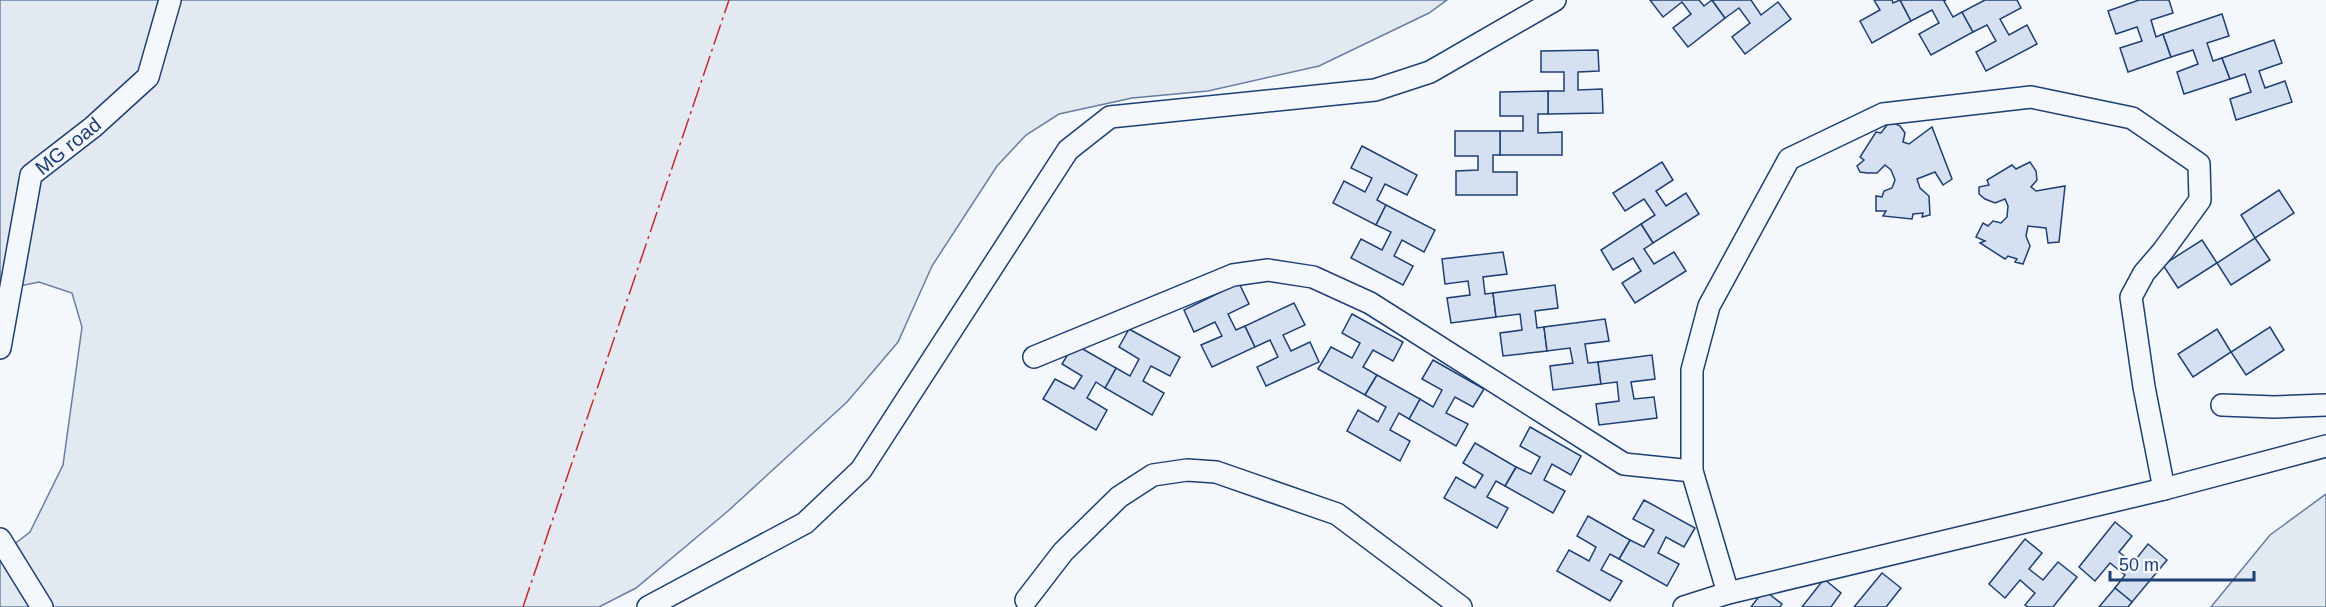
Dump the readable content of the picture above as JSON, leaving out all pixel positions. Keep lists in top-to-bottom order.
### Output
{
  "streets": {
    "street": ["MG road"]
  },
  "scale_bar": "50 m"
}
